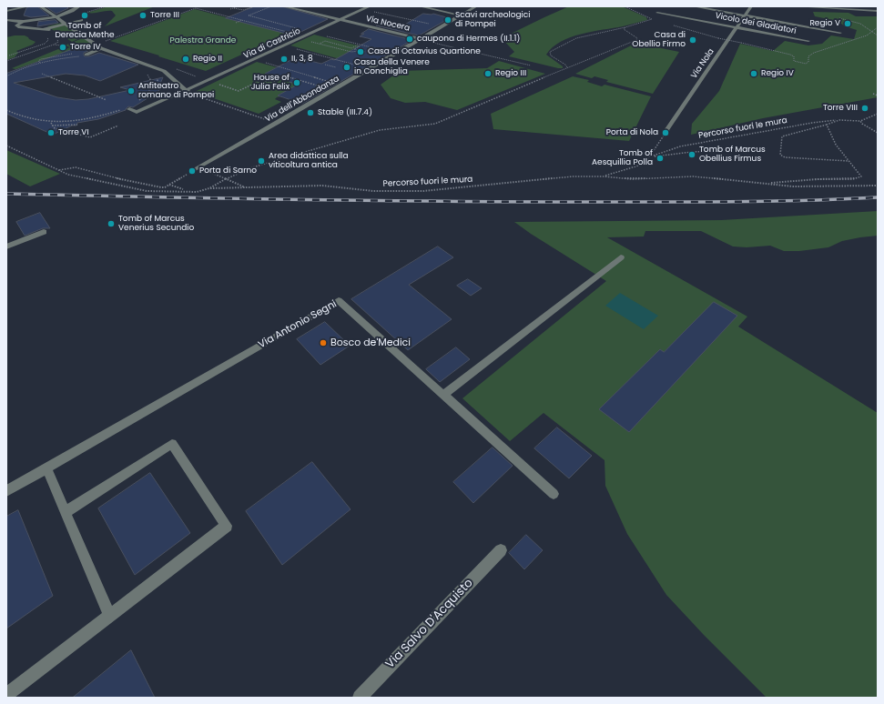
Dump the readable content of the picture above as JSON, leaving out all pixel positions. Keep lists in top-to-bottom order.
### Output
{
  "streets": {
    "street": [
      "Via Nocera",
      "Vicolo dei Gladiatori",
      "Via di Castricio",
      "Via Nola",
      "Via dell'Abbondanza",
      "Via Antonio Segni",
      "Via Salvo D'Acquisto"
    ],
    "path": ["Percorso fuori le mura"]
  },
  "crossings": [
    ["Via Nocera", "Via di Castricio"],
    ["Via Nocera", "Via dell'Abbondanza"],
    ["Vicolo dei Gladiatori", "Via Nola"]
  ],
  "parks": ["Palestra Grande"],
  "places": [
    "Tomb of Derecia Methe",
    "Torre III",
    "Scavi archeologici di Pompei",
    "Regio V",
    "caupona di Hermes (II.1.1)",
    "Casa di Obellio Firmo",
    "Torre IV",
    "Casa di Octavius Quartione",
    "Regio II",
    "II, 3, 8",
    "Casa della Venere in Conchiglia",
    "Regio III",
    "Regio IV",
    "House of Julia Felix",
    "Anfiteatro romano di Pompei",
    "Torre VIII",
    "Stable (III.7.4)",
    "Torre VI",
    "Porta di Nola",
    "Tomb of Marcus Obellius Firmus",
    "Tomb of Aesquillia Polla",
    "Area didattica sulla viticoltura antica",
    "Porta di Sarno",
    "Tomb of Marcus Venerius Secundio",
    "Bosco de'Medici"
  ]
}
